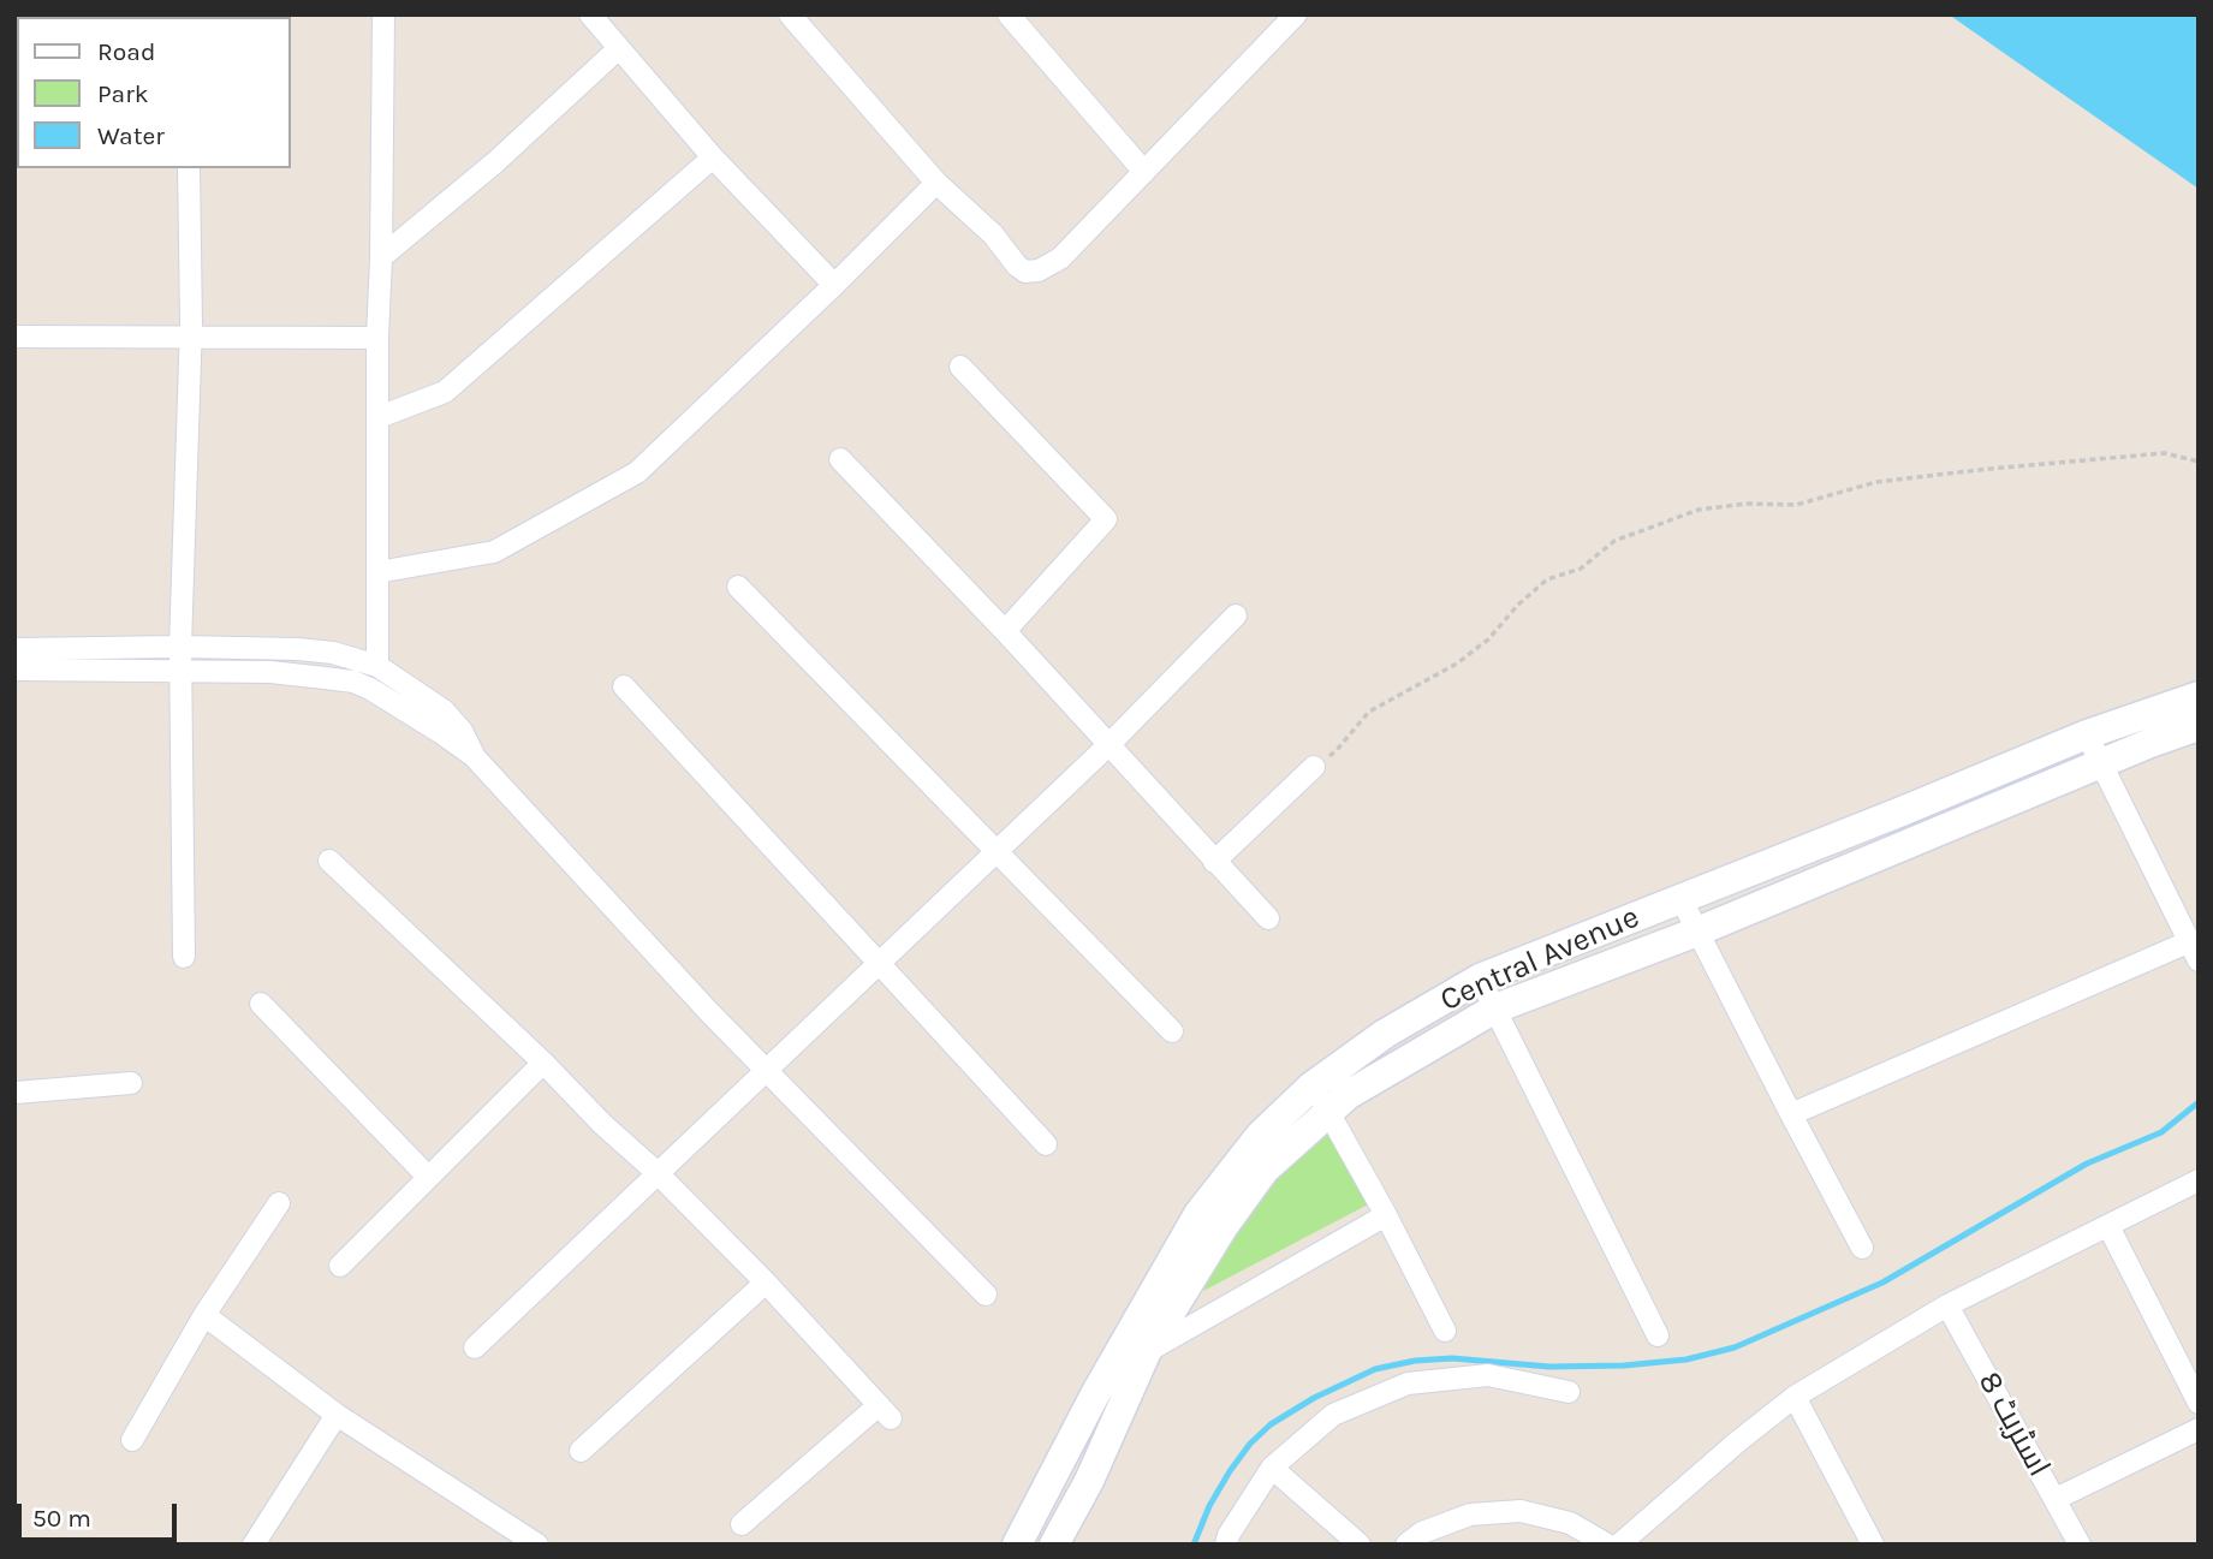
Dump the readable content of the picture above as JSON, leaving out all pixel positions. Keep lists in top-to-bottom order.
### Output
{
  "streets": {
    "street": ["Central Avenue", "اسٹریٹ 8"]
  },
  "legend": ["Road", "Park", "Water"],
  "scale_bar": "50 m"
}
